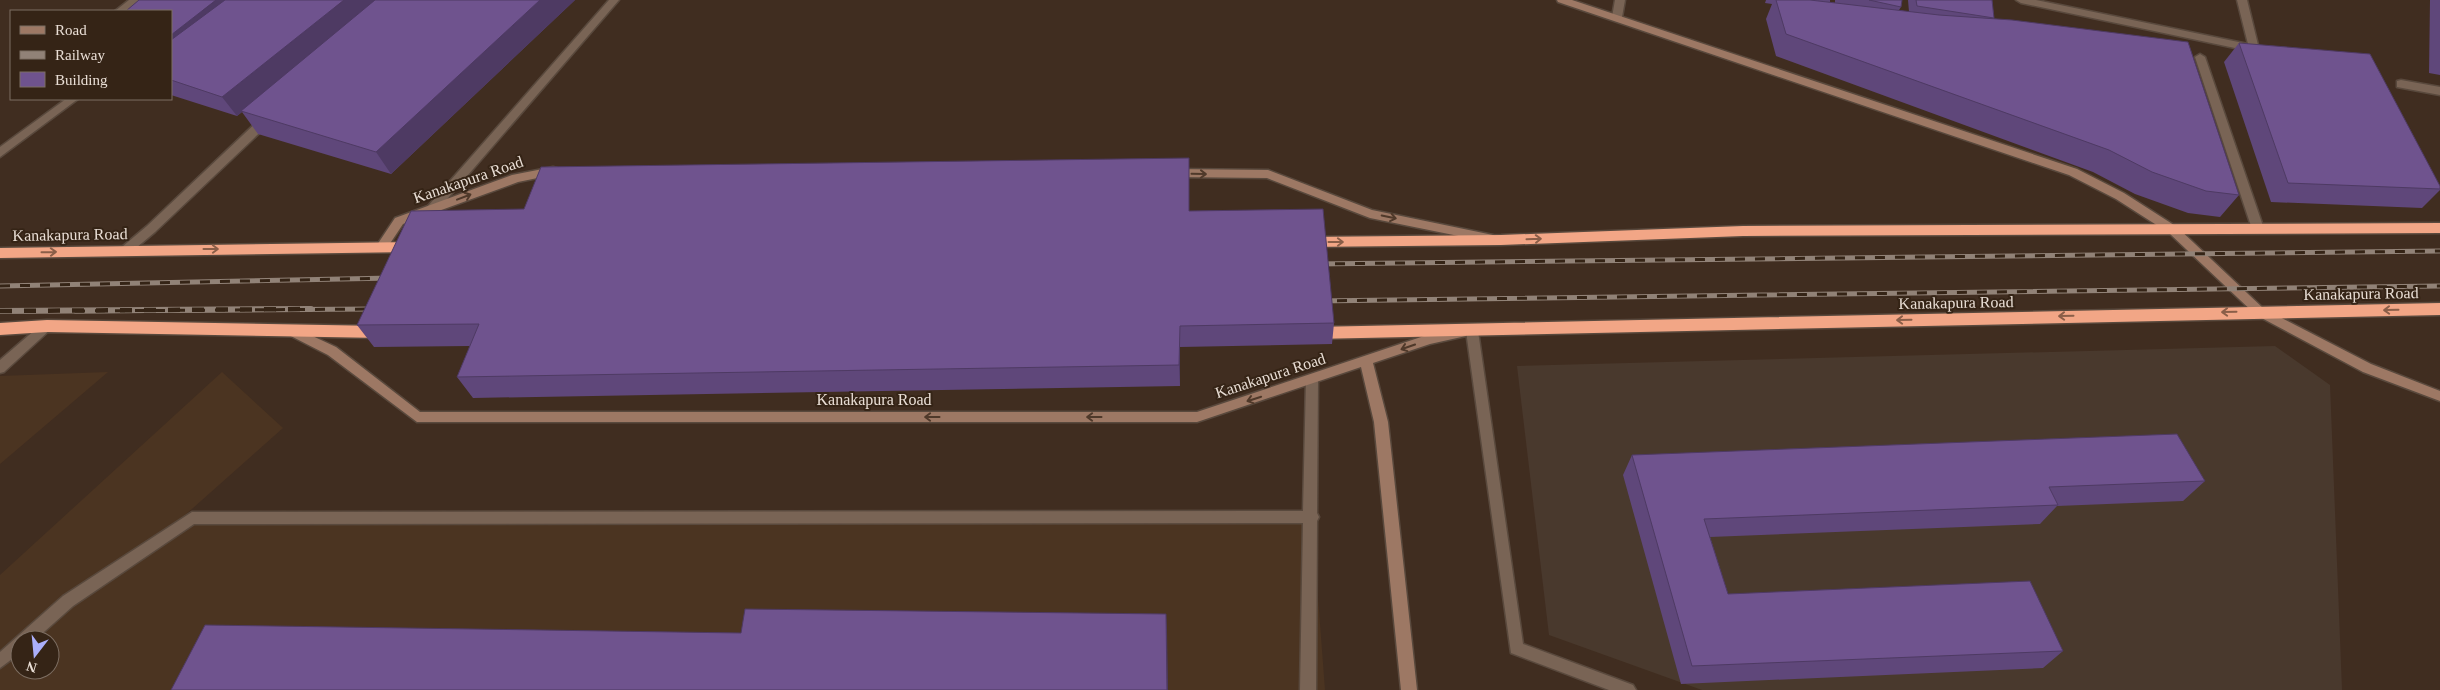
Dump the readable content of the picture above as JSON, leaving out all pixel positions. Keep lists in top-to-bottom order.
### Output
{
  "streets": {
    "highway": ["Kanakapura Road"]
  },
  "legend": ["Road", "Railway", "Building"],
  "north": "bottom"
}
